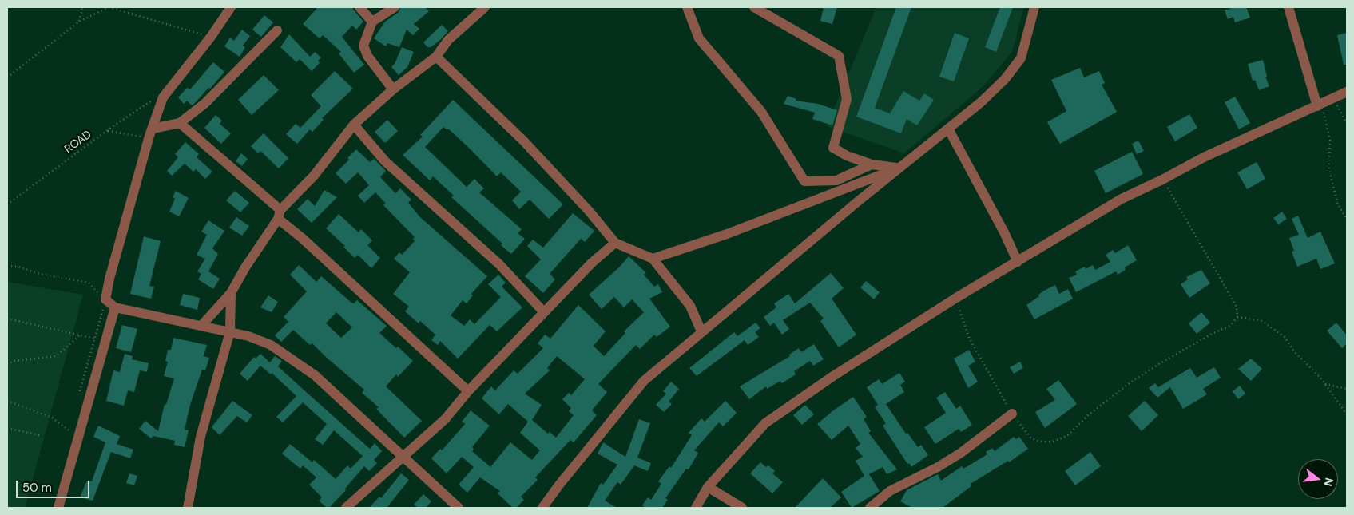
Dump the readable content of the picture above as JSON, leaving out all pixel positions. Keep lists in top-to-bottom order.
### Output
{
  "streets": {
    "path": ["ROAD"]
  },
  "scale_bar": "50 m",
  "north": "right"
}
